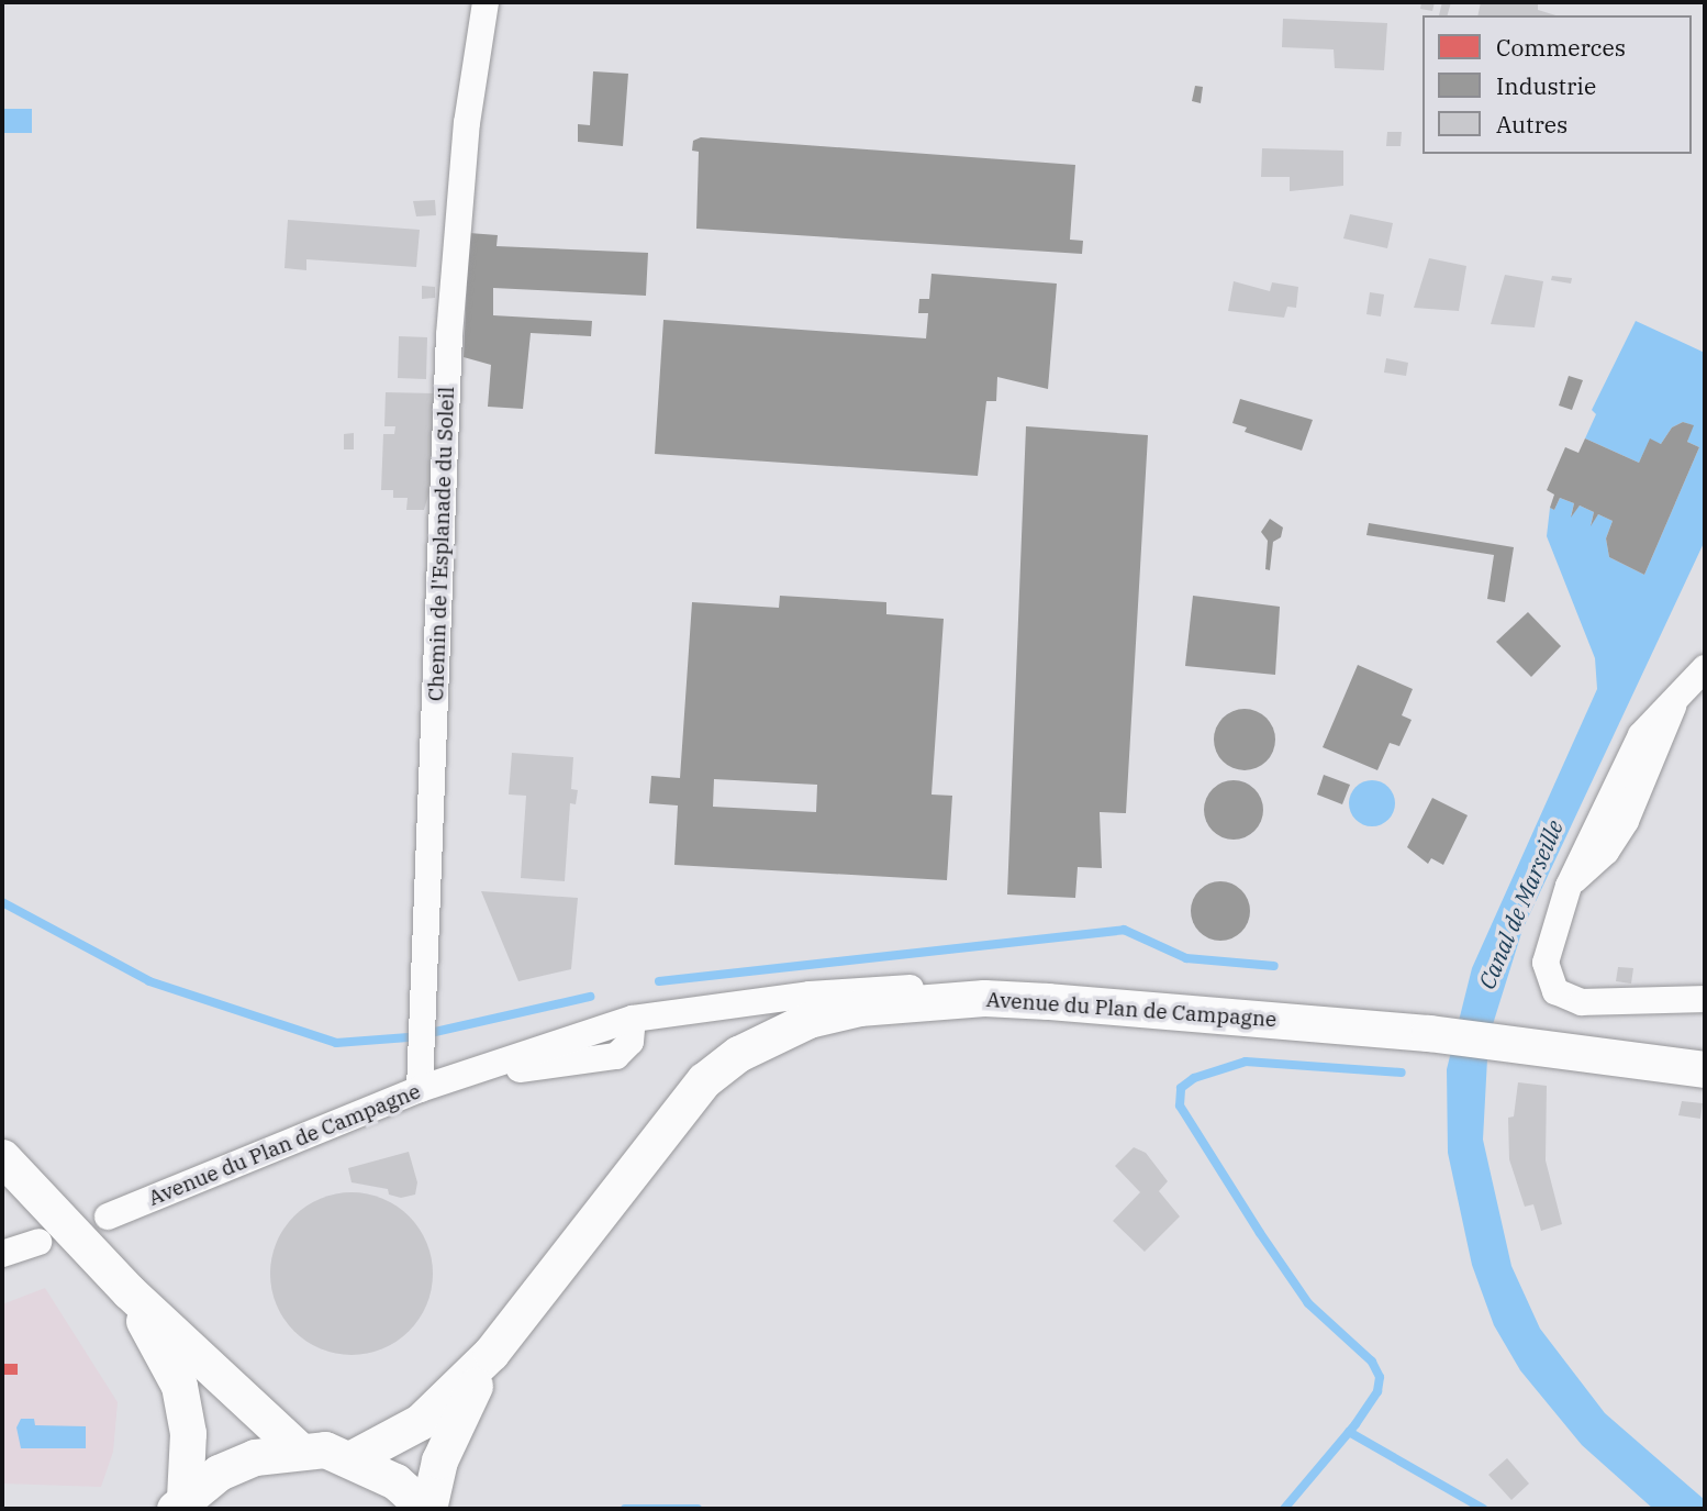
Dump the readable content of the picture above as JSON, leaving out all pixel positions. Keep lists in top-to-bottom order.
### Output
{
  "streets": {
    "main road": ["Avenue du Plan de Campagne"],
    "street": ["Chemin de l'Esplanade du Soleil"]
  },
  "crossings": [
    ["Chemin de l'Esplanade du Soleil", "Avenue du Plan de Campagne"]
  ],
  "water": ["Canal de Marseille"],
  "legend": ["Commerces", "Industrie", "Autres"]
}
